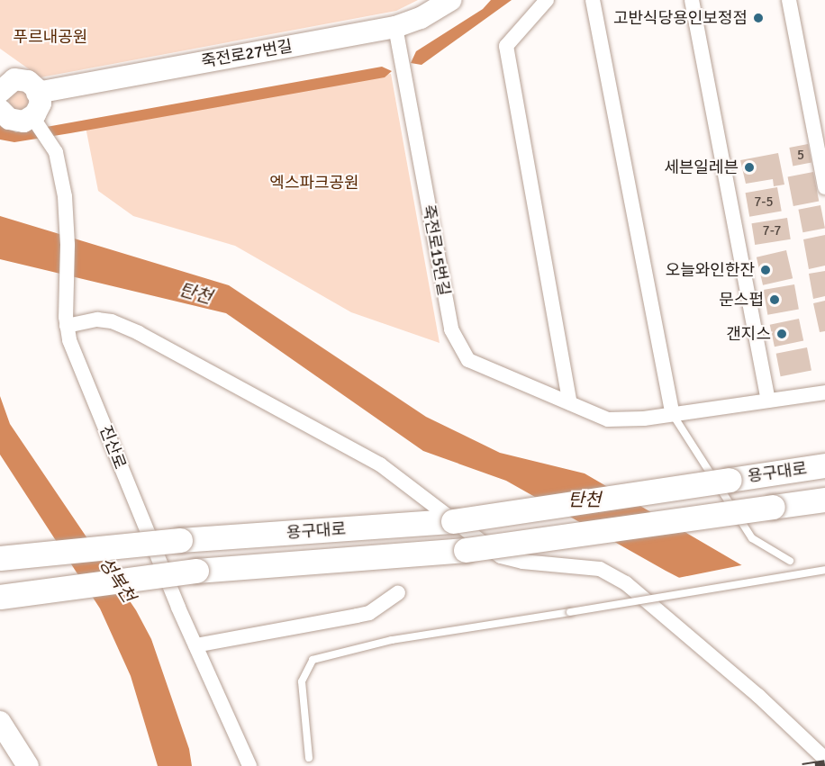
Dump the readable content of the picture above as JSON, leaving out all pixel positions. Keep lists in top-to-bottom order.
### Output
{
  "streets": {
    "main road": ["용구대로"],
    "street": ["죽전로27번길", "죽전로15번길", "진산로"]
  },
  "crossings": [
    ["죽전로27번길", "죽전로15번길"]
  ],
  "water": ["탄천", "성복천"],
  "parks": ["푸르내공원", "엑스파크공원"],
  "places": [
    "고반식당용인보정점",
    "세븐일레븐",
    "오늘와인한잔",
    "문스펍",
    "갠지스"
  ],
  "house_numbers": ["5", "7-5", "7-7"]
}
